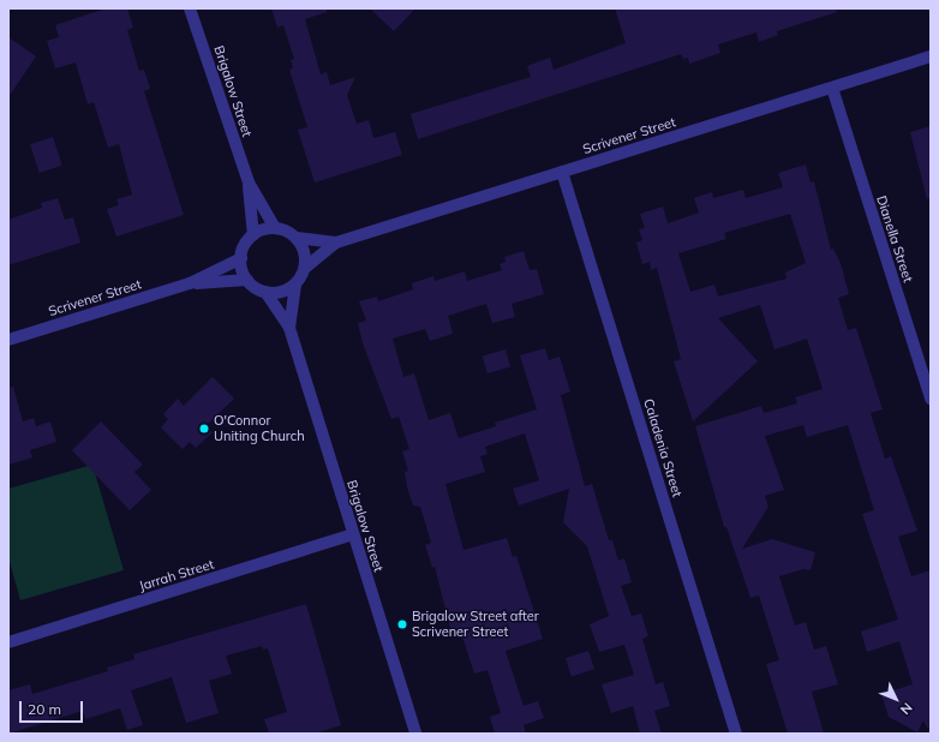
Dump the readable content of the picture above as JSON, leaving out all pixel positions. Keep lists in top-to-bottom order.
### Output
{
  "streets": {
    "street": [
      "Brigalow Street",
      "Scrivener Street",
      "Dianella Street",
      "Caladenia Street",
      "Jarrah Street"
    ]
  },
  "crossings": [
    ["Brigalow Street", "Scrivener Street"],
    ["Brigalow Street", "Jarrah Street"],
    ["Scrivener Street", "Dianella Street"],
    ["Scrivener Street", "Caladenia Street"]
  ],
  "places": ["O'Connor Uniting Church", "Brigalow Street after Scrivener Street"],
  "scale_bar": "20 m",
  "north": "bottom right"
}
